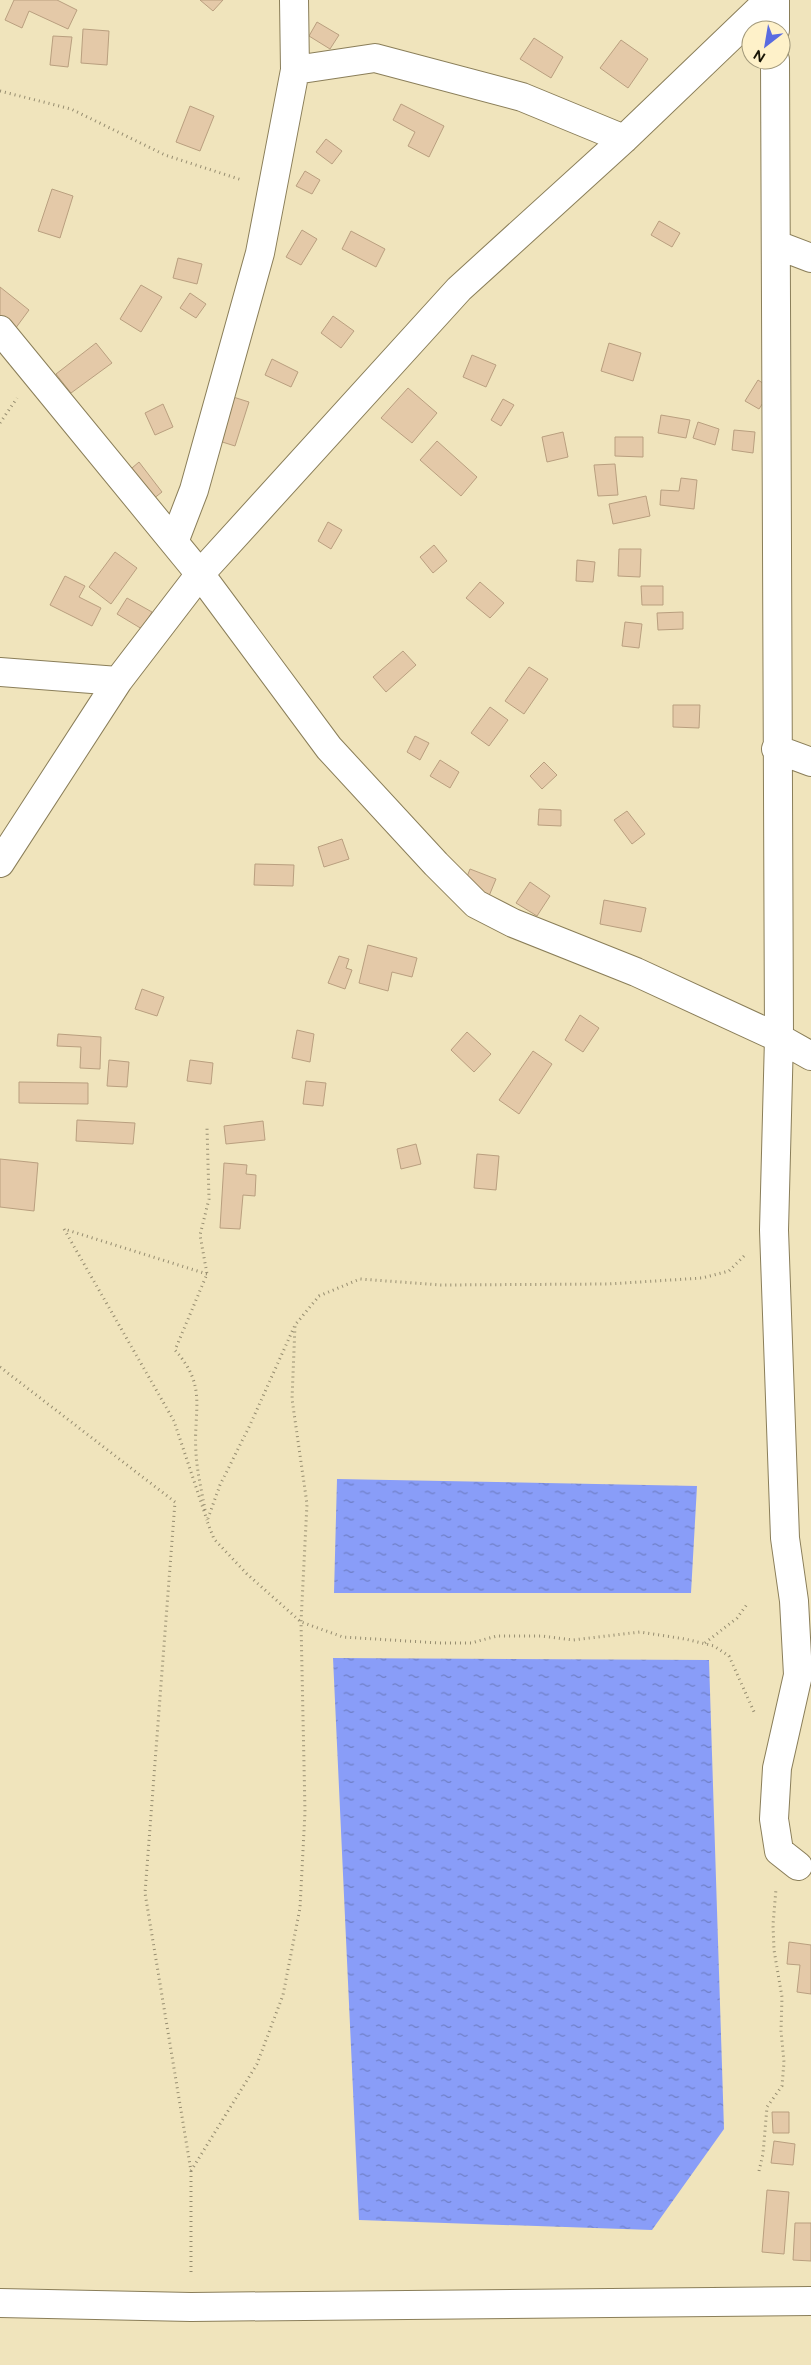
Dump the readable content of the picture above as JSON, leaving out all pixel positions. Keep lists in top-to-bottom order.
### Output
{
  "north": "bottom left"
}
